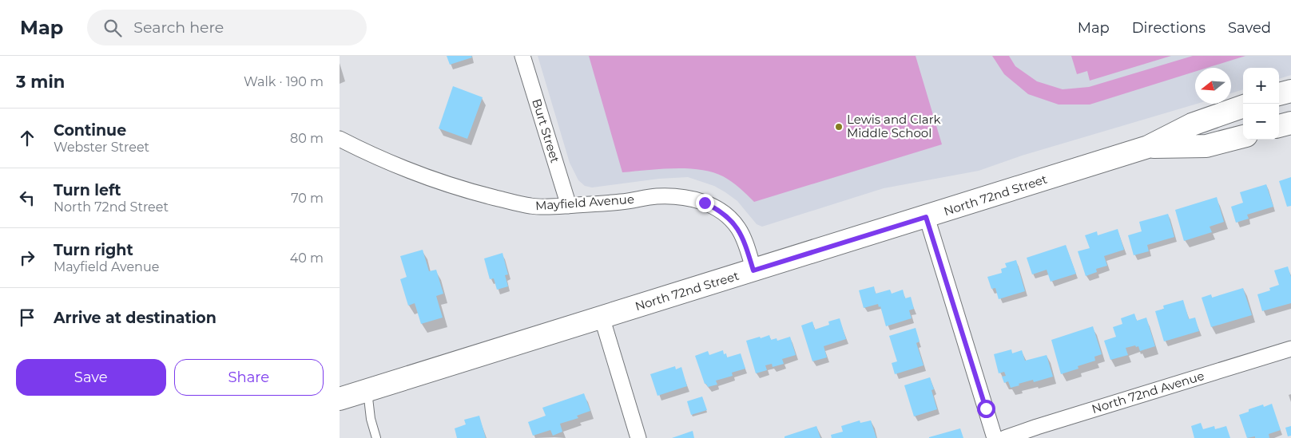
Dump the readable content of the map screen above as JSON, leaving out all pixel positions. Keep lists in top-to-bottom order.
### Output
{
  "streets": {
    "main road": ["North 72nd Street"],
    "street": ["Burt Street", "Mayfield Avenue", "North 72nd Avenue"]
  },
  "crossings": [
    ["Burt Street", "Mayfield Avenue"],
    ["North 72nd Street", "Mayfield Avenue"]
  ],
  "places": ["Lewis and Clark Middle School"],
  "north": "left",
  "page": {
    "header": "Map",
    "search": "Search here",
    "nav": ["Map", "Directions", "Saved"],
    "heading": ["3 min", "Walk · 190 m"],
    "map_buttons": ["+", "−"],
    "list": [
      ["Continue", "Webster Street", "80 m"],
      ["Turn left", "North 72nd Street", "70 m"],
      ["Turn right", "Mayfield Avenue", "40 m"],
      "Arrive at destination"
    ],
    "buttons": ["Save", "Share"]
  }
}
